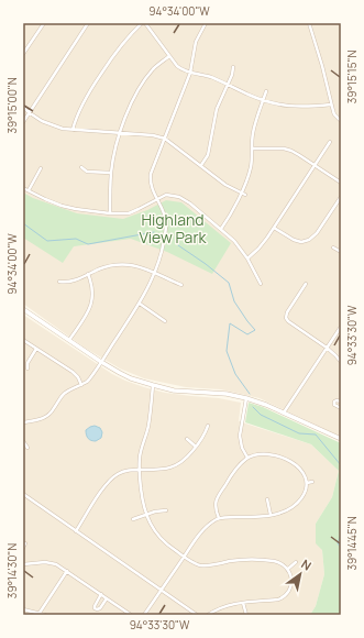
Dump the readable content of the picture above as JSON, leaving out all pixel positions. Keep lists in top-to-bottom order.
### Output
{
  "parks": ["Highland View Park"],
  "north": "top right",
  "coordinates": [
    "94°34'00\"W",
    "39°15'15\"N",
    "39°15'00\"N",
    "94°33'30\"W",
    "39°14'45\"N",
    "39°14'30\"N"
  ]
}
